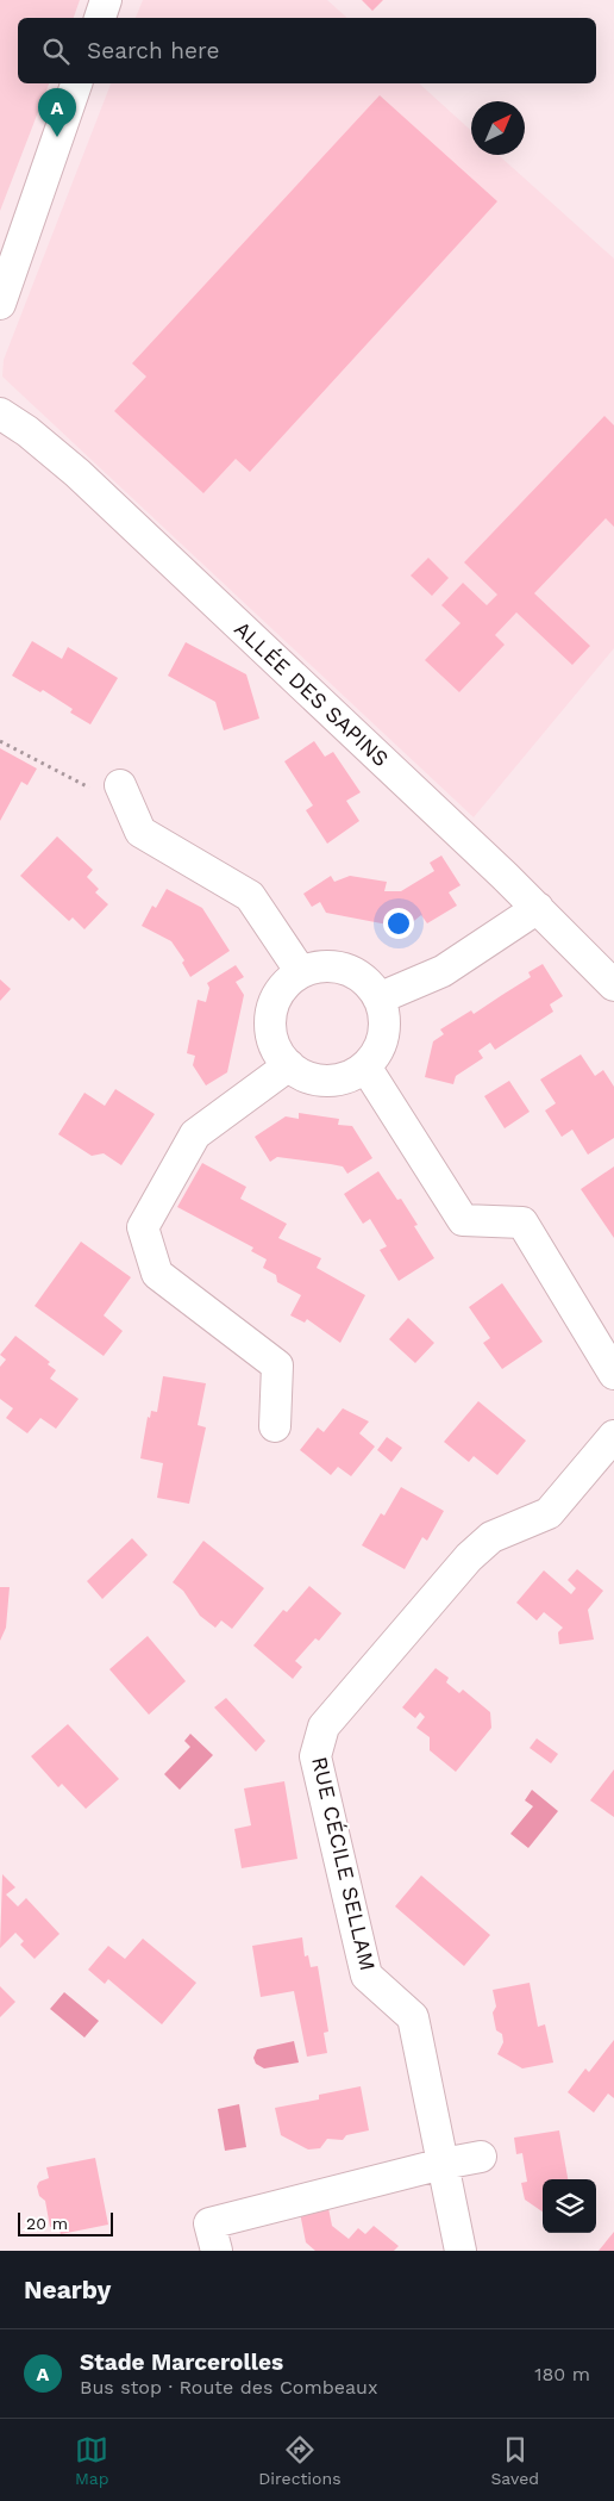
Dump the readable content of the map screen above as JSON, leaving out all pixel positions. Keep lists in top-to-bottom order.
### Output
{
  "streets": {
    "street": ["ALLÉE DES SAPINS", "RUE CÉCILE SELLAM"]
  },
  "scale_bar": "20 m",
  "north": "top right",
  "page": {
    "search": "Search here",
    "pins": "A",
    "scale": "20 m",
    "heading": "Nearby",
    "list": [
      {
        "mark": "A",
        "name": "Stade Marcerolles",
        "note": "Bus stop · Route des Combeaux",
        "value": "180 m"
      }
    ],
    "nav": ["Map", "Directions", "Saved"]
  }
}
